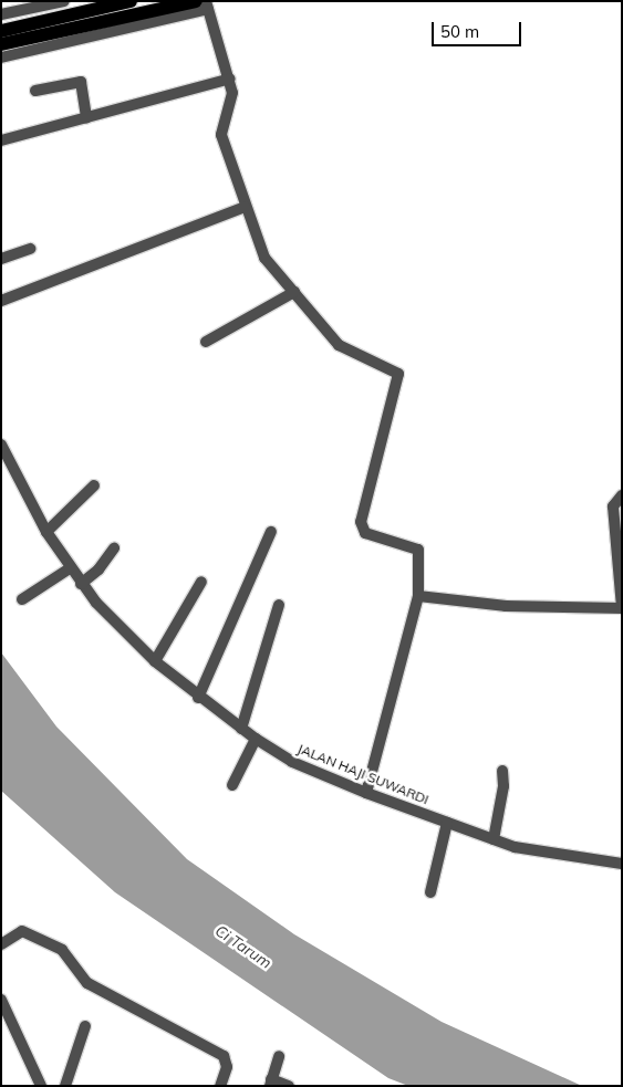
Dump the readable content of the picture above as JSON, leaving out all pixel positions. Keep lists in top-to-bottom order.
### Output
{
  "streets": {
    "street": ["JALAN HAJI SUWARDI"]
  },
  "water": ["Ci Tarum"],
  "scale_bar": "50 m"
}
